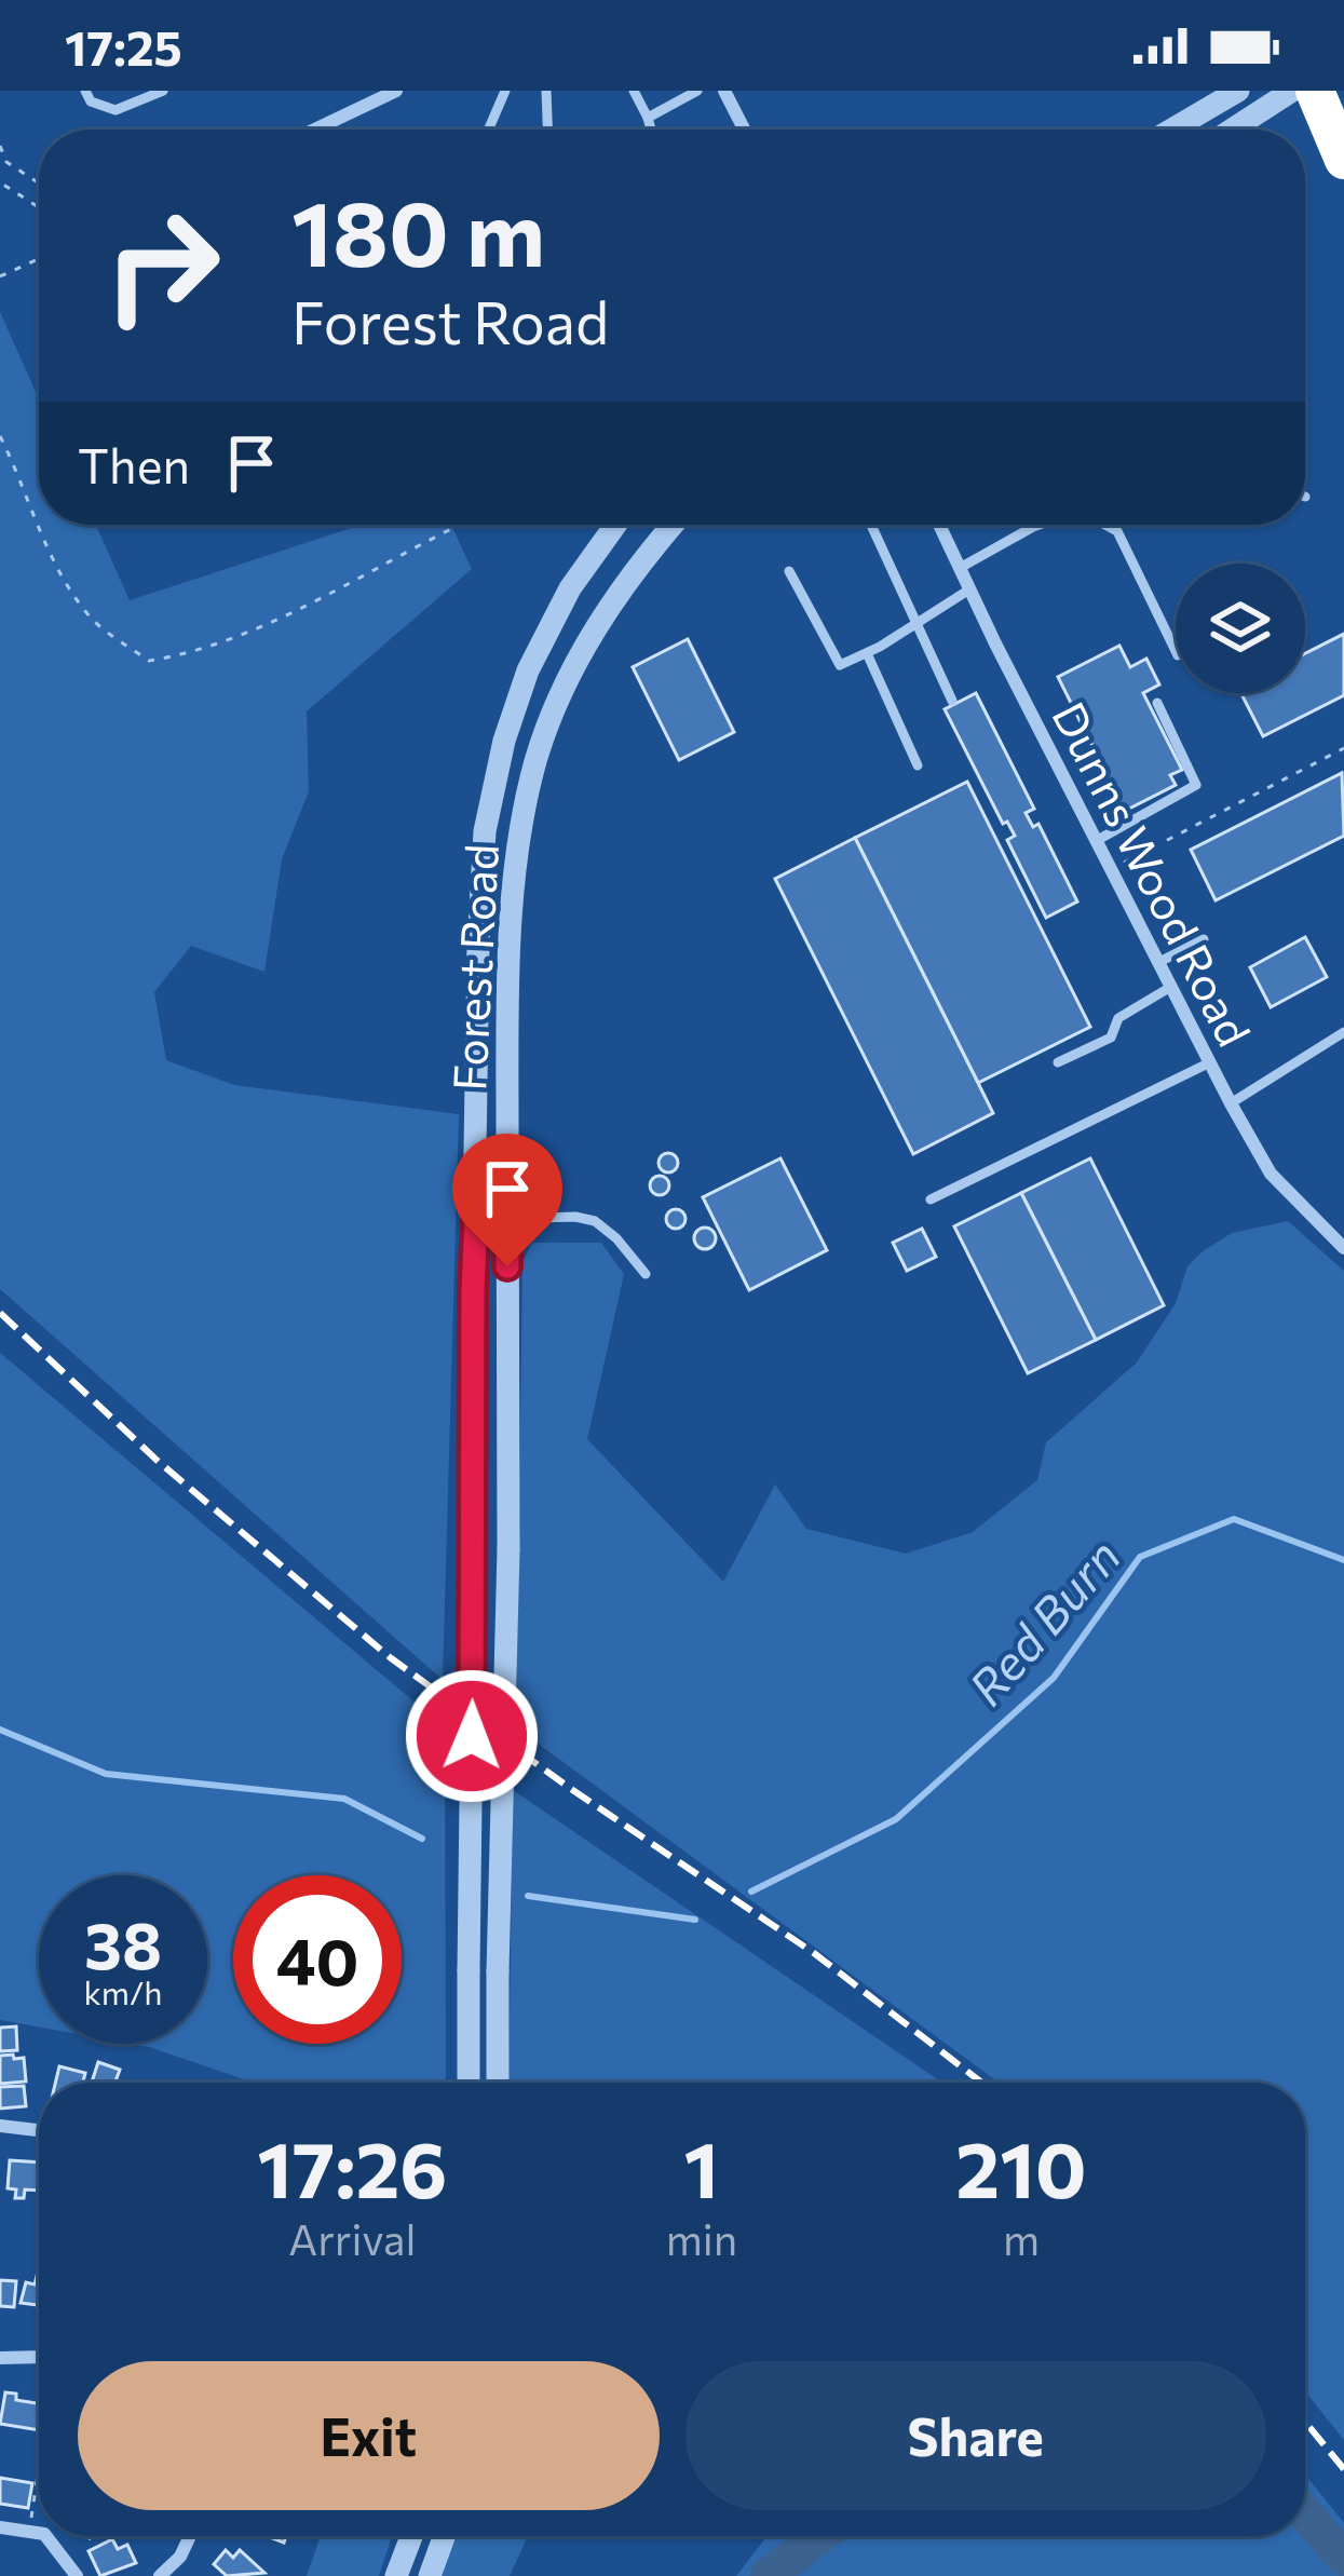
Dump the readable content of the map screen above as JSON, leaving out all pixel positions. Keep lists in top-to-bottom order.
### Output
{
  "streets": {
    "street": ["Dunns Wood Road", "Forest Road"]
  },
  "water": ["Red Burn"],
  "page": {
    "status": "17:25",
    "turn": ["180 m", "Forest Road"],
    "then": "Then",
    "speed": "38 km/h",
    "limit": "40",
    "eta": [
      "17:26",
      "Arrival",
      "1",
      "min",
      "210",
      "m"
    ],
    "buttons": ["Exit", "Share"]
  }
}
